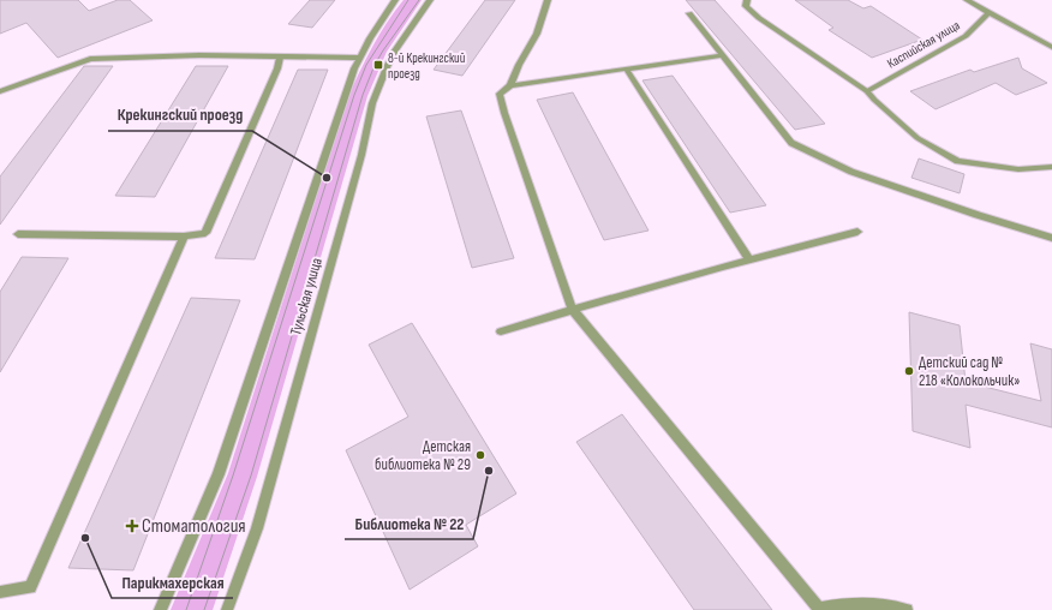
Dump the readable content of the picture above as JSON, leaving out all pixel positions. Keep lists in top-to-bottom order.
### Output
{
  "streets": {
    "street": ["Каспийская улица", "Тульская улица"]
  },
  "places": {
    "transit": ["8-й Крекингский проезд"],
    "other": [
      "Крекингский проезд",
      "Детский сад № 218 «Колокольчик»",
      "Детская библиотека № 29",
      "Библиотека № 22",
      "Парикмахерская"
    ],
    "health": ["Стоматология"]
  }
}
